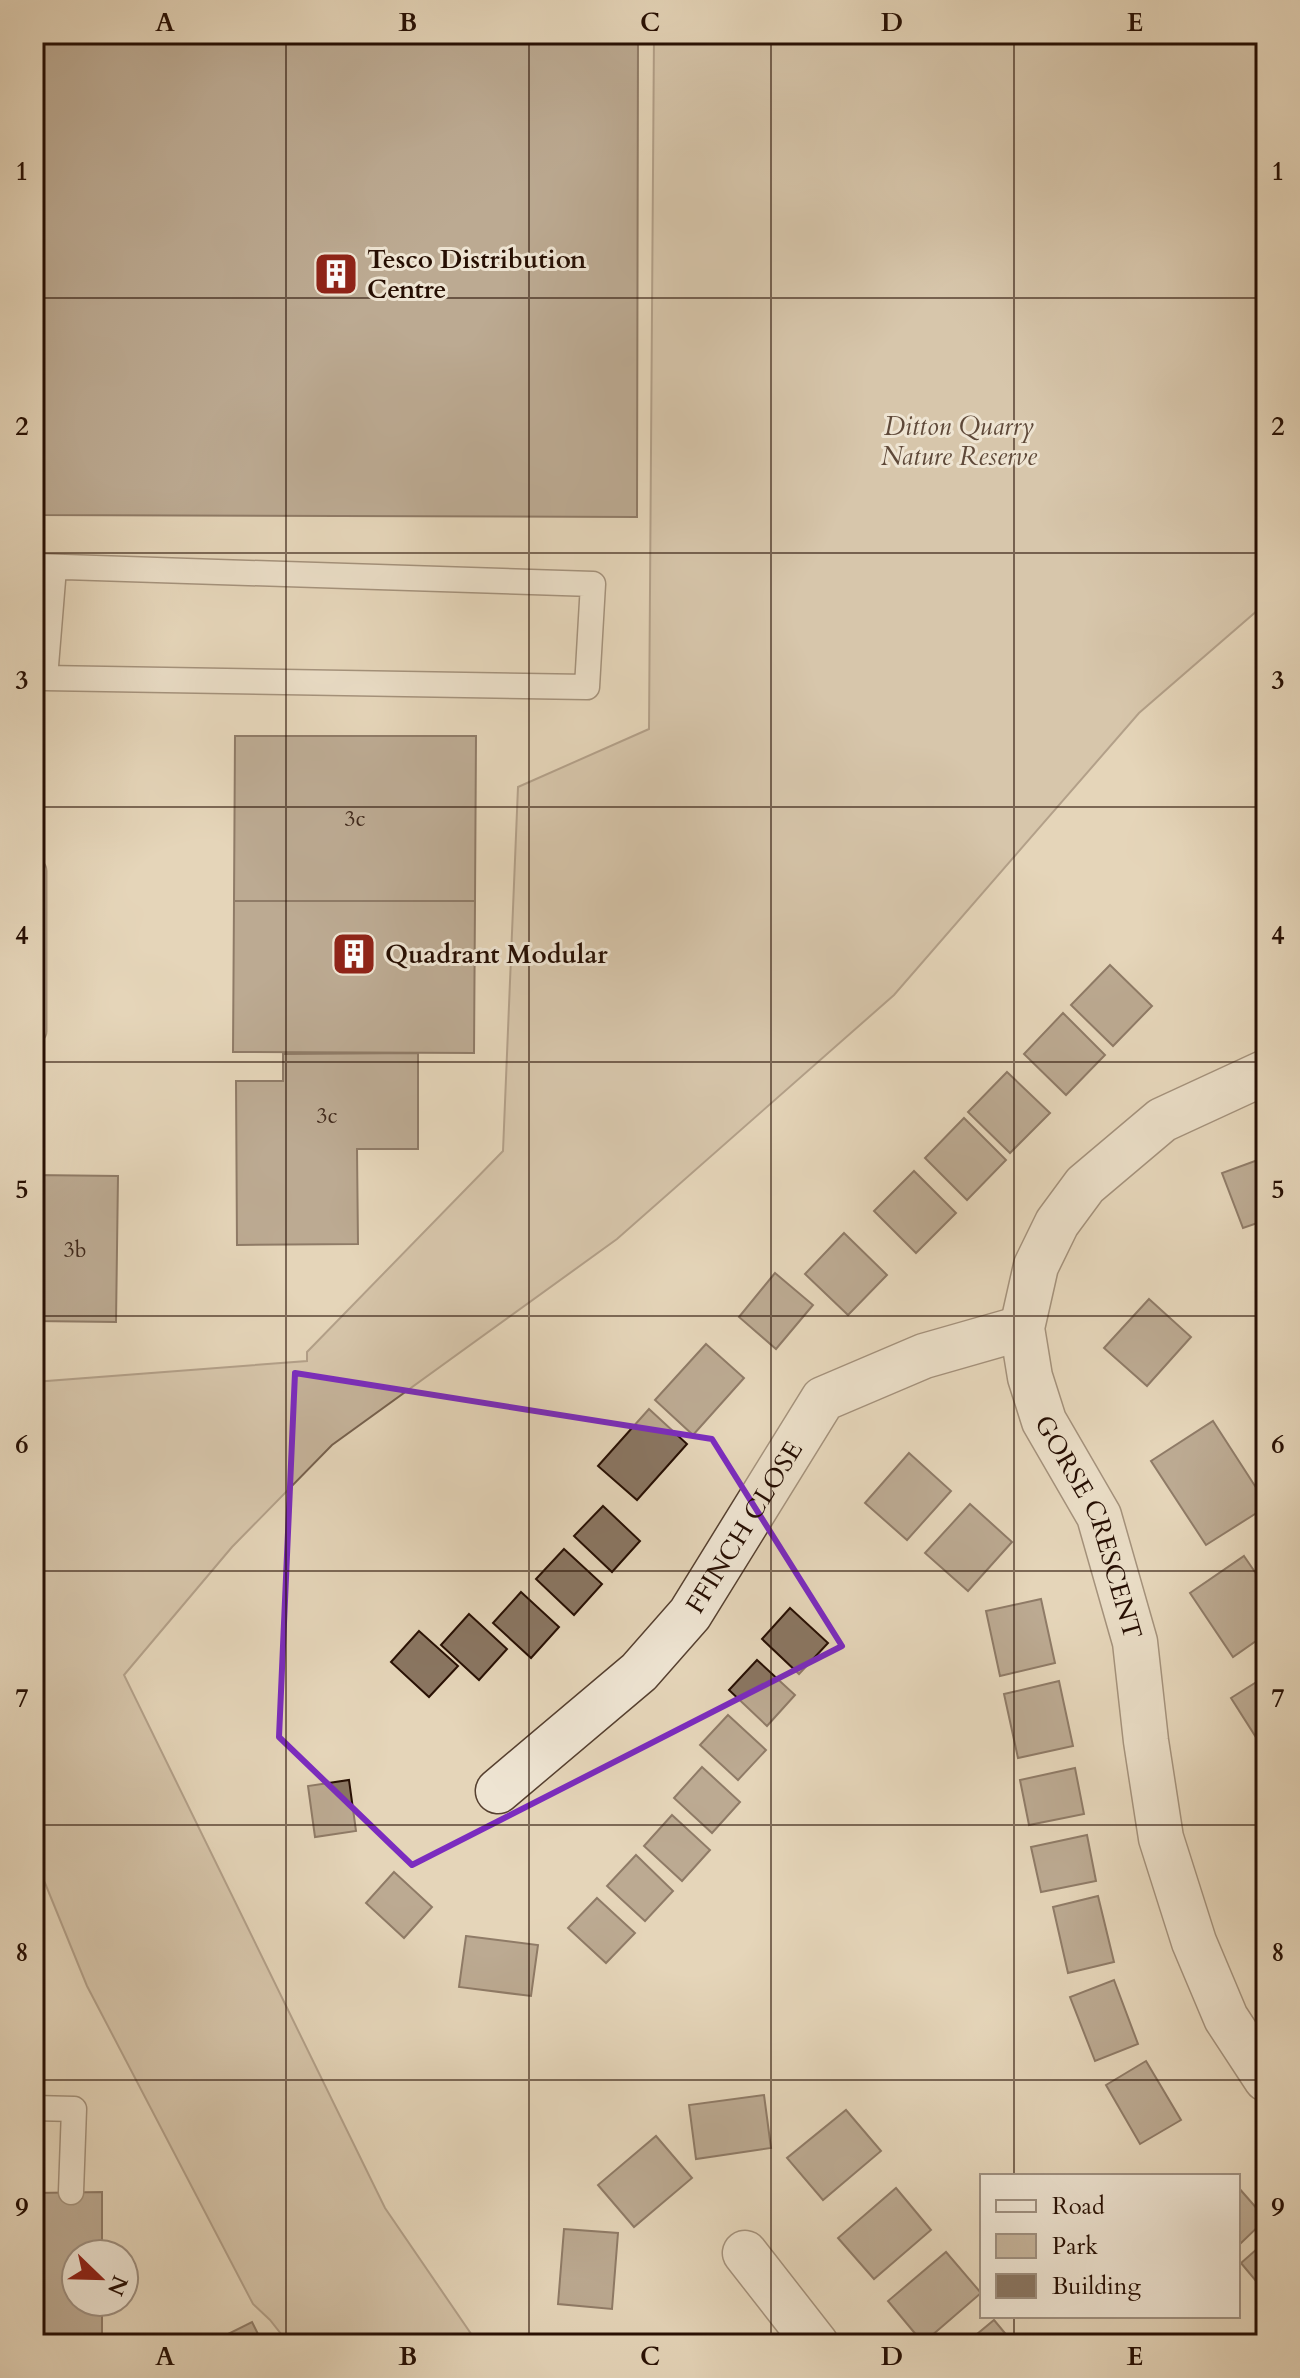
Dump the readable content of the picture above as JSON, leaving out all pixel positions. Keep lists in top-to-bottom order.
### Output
{
  "streets": {
    "street": ["FFINCH CLOSE", "GORSE CRESCENT"]
  },
  "crossings": [
    ["FFINCH CLOSE", "GORSE CRESCENT"]
  ],
  "parks": ["Ditton Quarry Nature Reserve"],
  "places": {
    "building": ["Tesco Distribution Centre", "Quadrant Modular"]
  },
  "house_numbers": ["3c", "3c", "3b"],
  "legend": ["Road", "Park", "Building"],
  "north": "bottom right",
  "grid": {
    "columns": [
      "A",
      "B",
      "C",
      "D",
      "E"
    ],
    "rows": [
      "1",
      "2",
      "3",
      "4",
      "5",
      "6",
      "7",
      "8",
      "9"
    ]
  }
}
